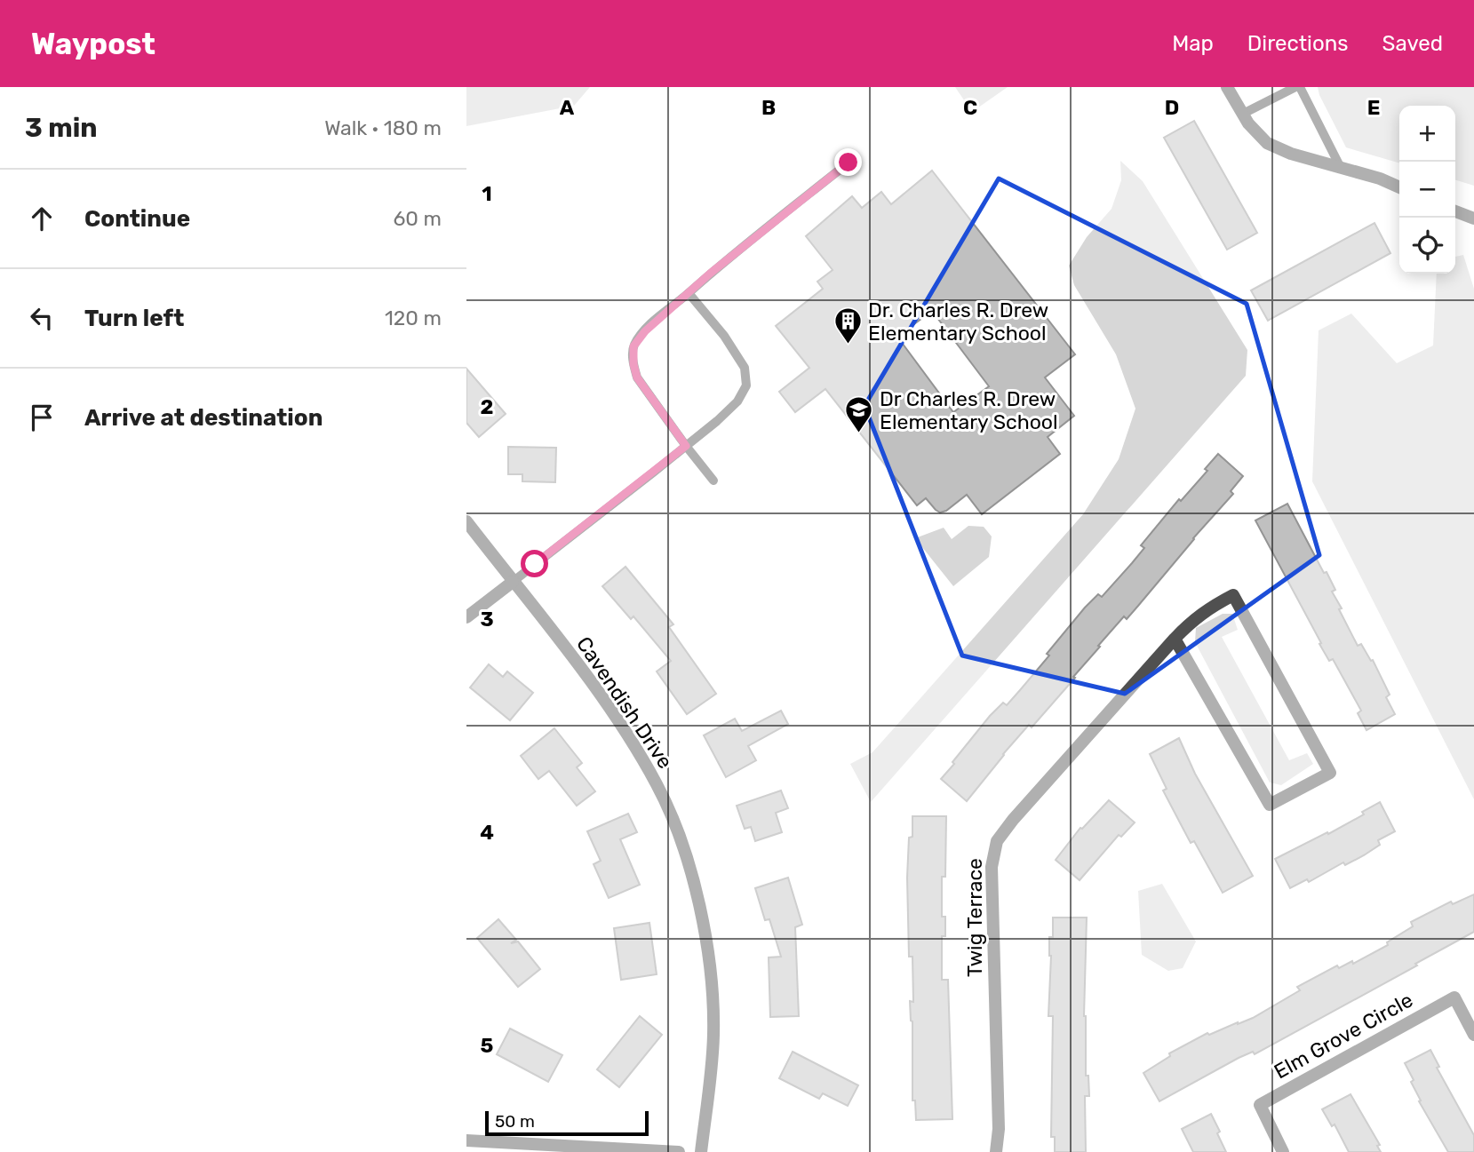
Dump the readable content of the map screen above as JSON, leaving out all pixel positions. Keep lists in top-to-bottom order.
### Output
{
  "streets": {
    "street": ["Cavendish Drive", "Twig Terrace", "Elm Grove Circle"]
  },
  "places": {
    "building": ["Dr. Charles R. Drew Elementary School"],
    "school or university": ["Dr Charles R. Drew Elementary School"]
  },
  "scale_bar": "50 m",
  "page": {
    "header": "Waypost",
    "nav": ["Map", "Directions", "Saved"],
    "heading": ["3 min", "Walk · 180 m"],
    "map_buttons": ["+", "−"],
    "list": [
      ["Continue", "60 m"],
      ["Turn left", "120 m"],
      "Arrive at destination"
    ],
    "scale": "50 m"
  },
  "grid": {
    "columns": [
      "A",
      "B",
      "C",
      "D",
      "E"
    ],
    "rows": [
      "1",
      "2",
      "3",
      "4",
      "5"
    ]
  }
}
